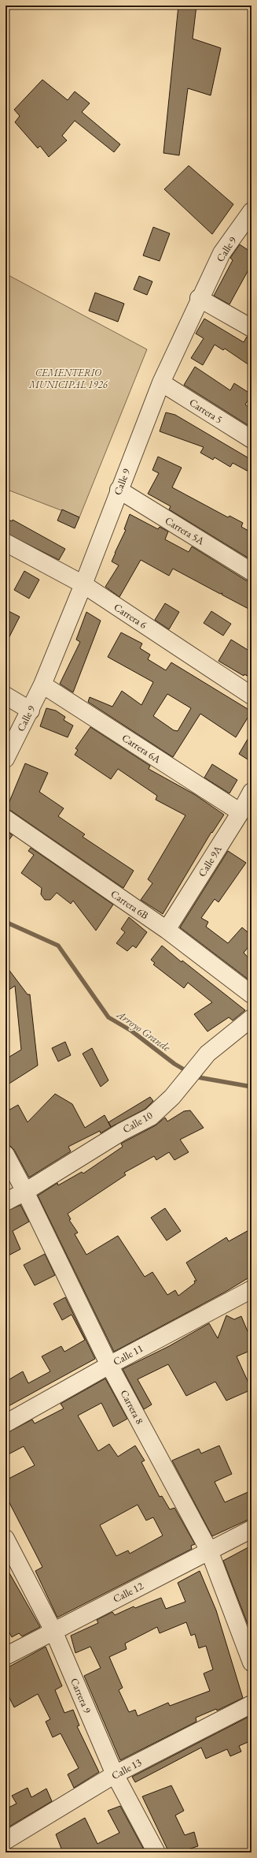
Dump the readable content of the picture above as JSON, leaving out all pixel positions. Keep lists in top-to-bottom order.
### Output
{
  "streets": {
    "street": [
      "Calle 9",
      "Carrera 5",
      "Carrera 5A",
      "Carrera 6",
      "Carrera 6A",
      "Calle 9A",
      "Carrera 6B",
      "Calle 10",
      "Calle 11",
      "Carrera 8",
      "Calle 12",
      "Carrera 9",
      "Calle 13"
    ]
  },
  "crossings": [
    ["Calle 9", "Carrera 5"],
    ["Calle 9", "Carrera 5A"],
    ["Calle 9", "Carrera 6"],
    ["Calle 9", "Carrera 6A"],
    ["Carrera 6A", "Calle 9A"],
    ["Calle 9A", "Carrera 6B"],
    ["Calle 10", "Carrera 8"],
    ["Calle 11", "Carrera 8"],
    ["Carrera 8", "Calle 12"],
    ["Calle 12", "Carrera 9"],
    ["Carrera 9", "Calle 13"]
  ],
  "water": ["Arroyo Grande"],
  "parks": ["CEMENTERIO MUNICIPAL 1926"]
}
